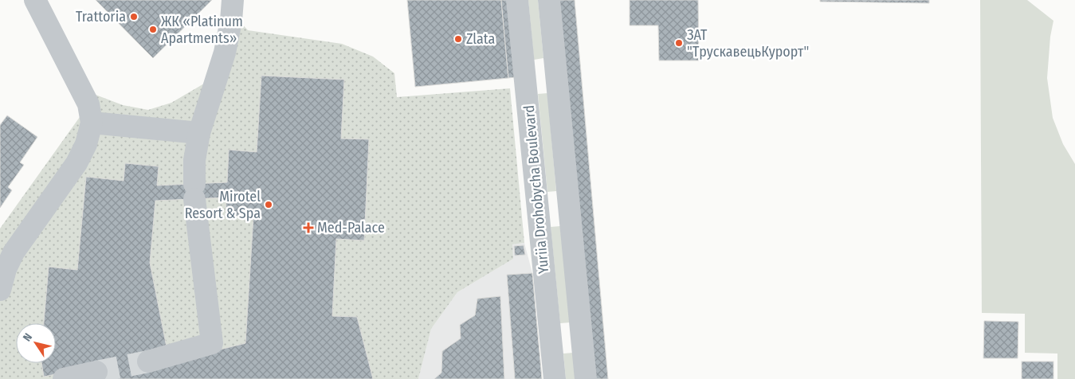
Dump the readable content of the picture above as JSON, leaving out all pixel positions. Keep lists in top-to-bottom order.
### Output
{
  "streets": {
    "street": ["Yuriia Drohobycha Boulevard"]
  },
  "places": {
    "other": [
      "Trattoria",
      "ЖК «Platinum Apartments»",
      "Zlata",
      "ЗАТ \"ТрускавецьКурорт\"",
      "Mirotel Resort & Spa"
    ],
    "health": ["Med-Palace"]
  },
  "north": "top left"
}
